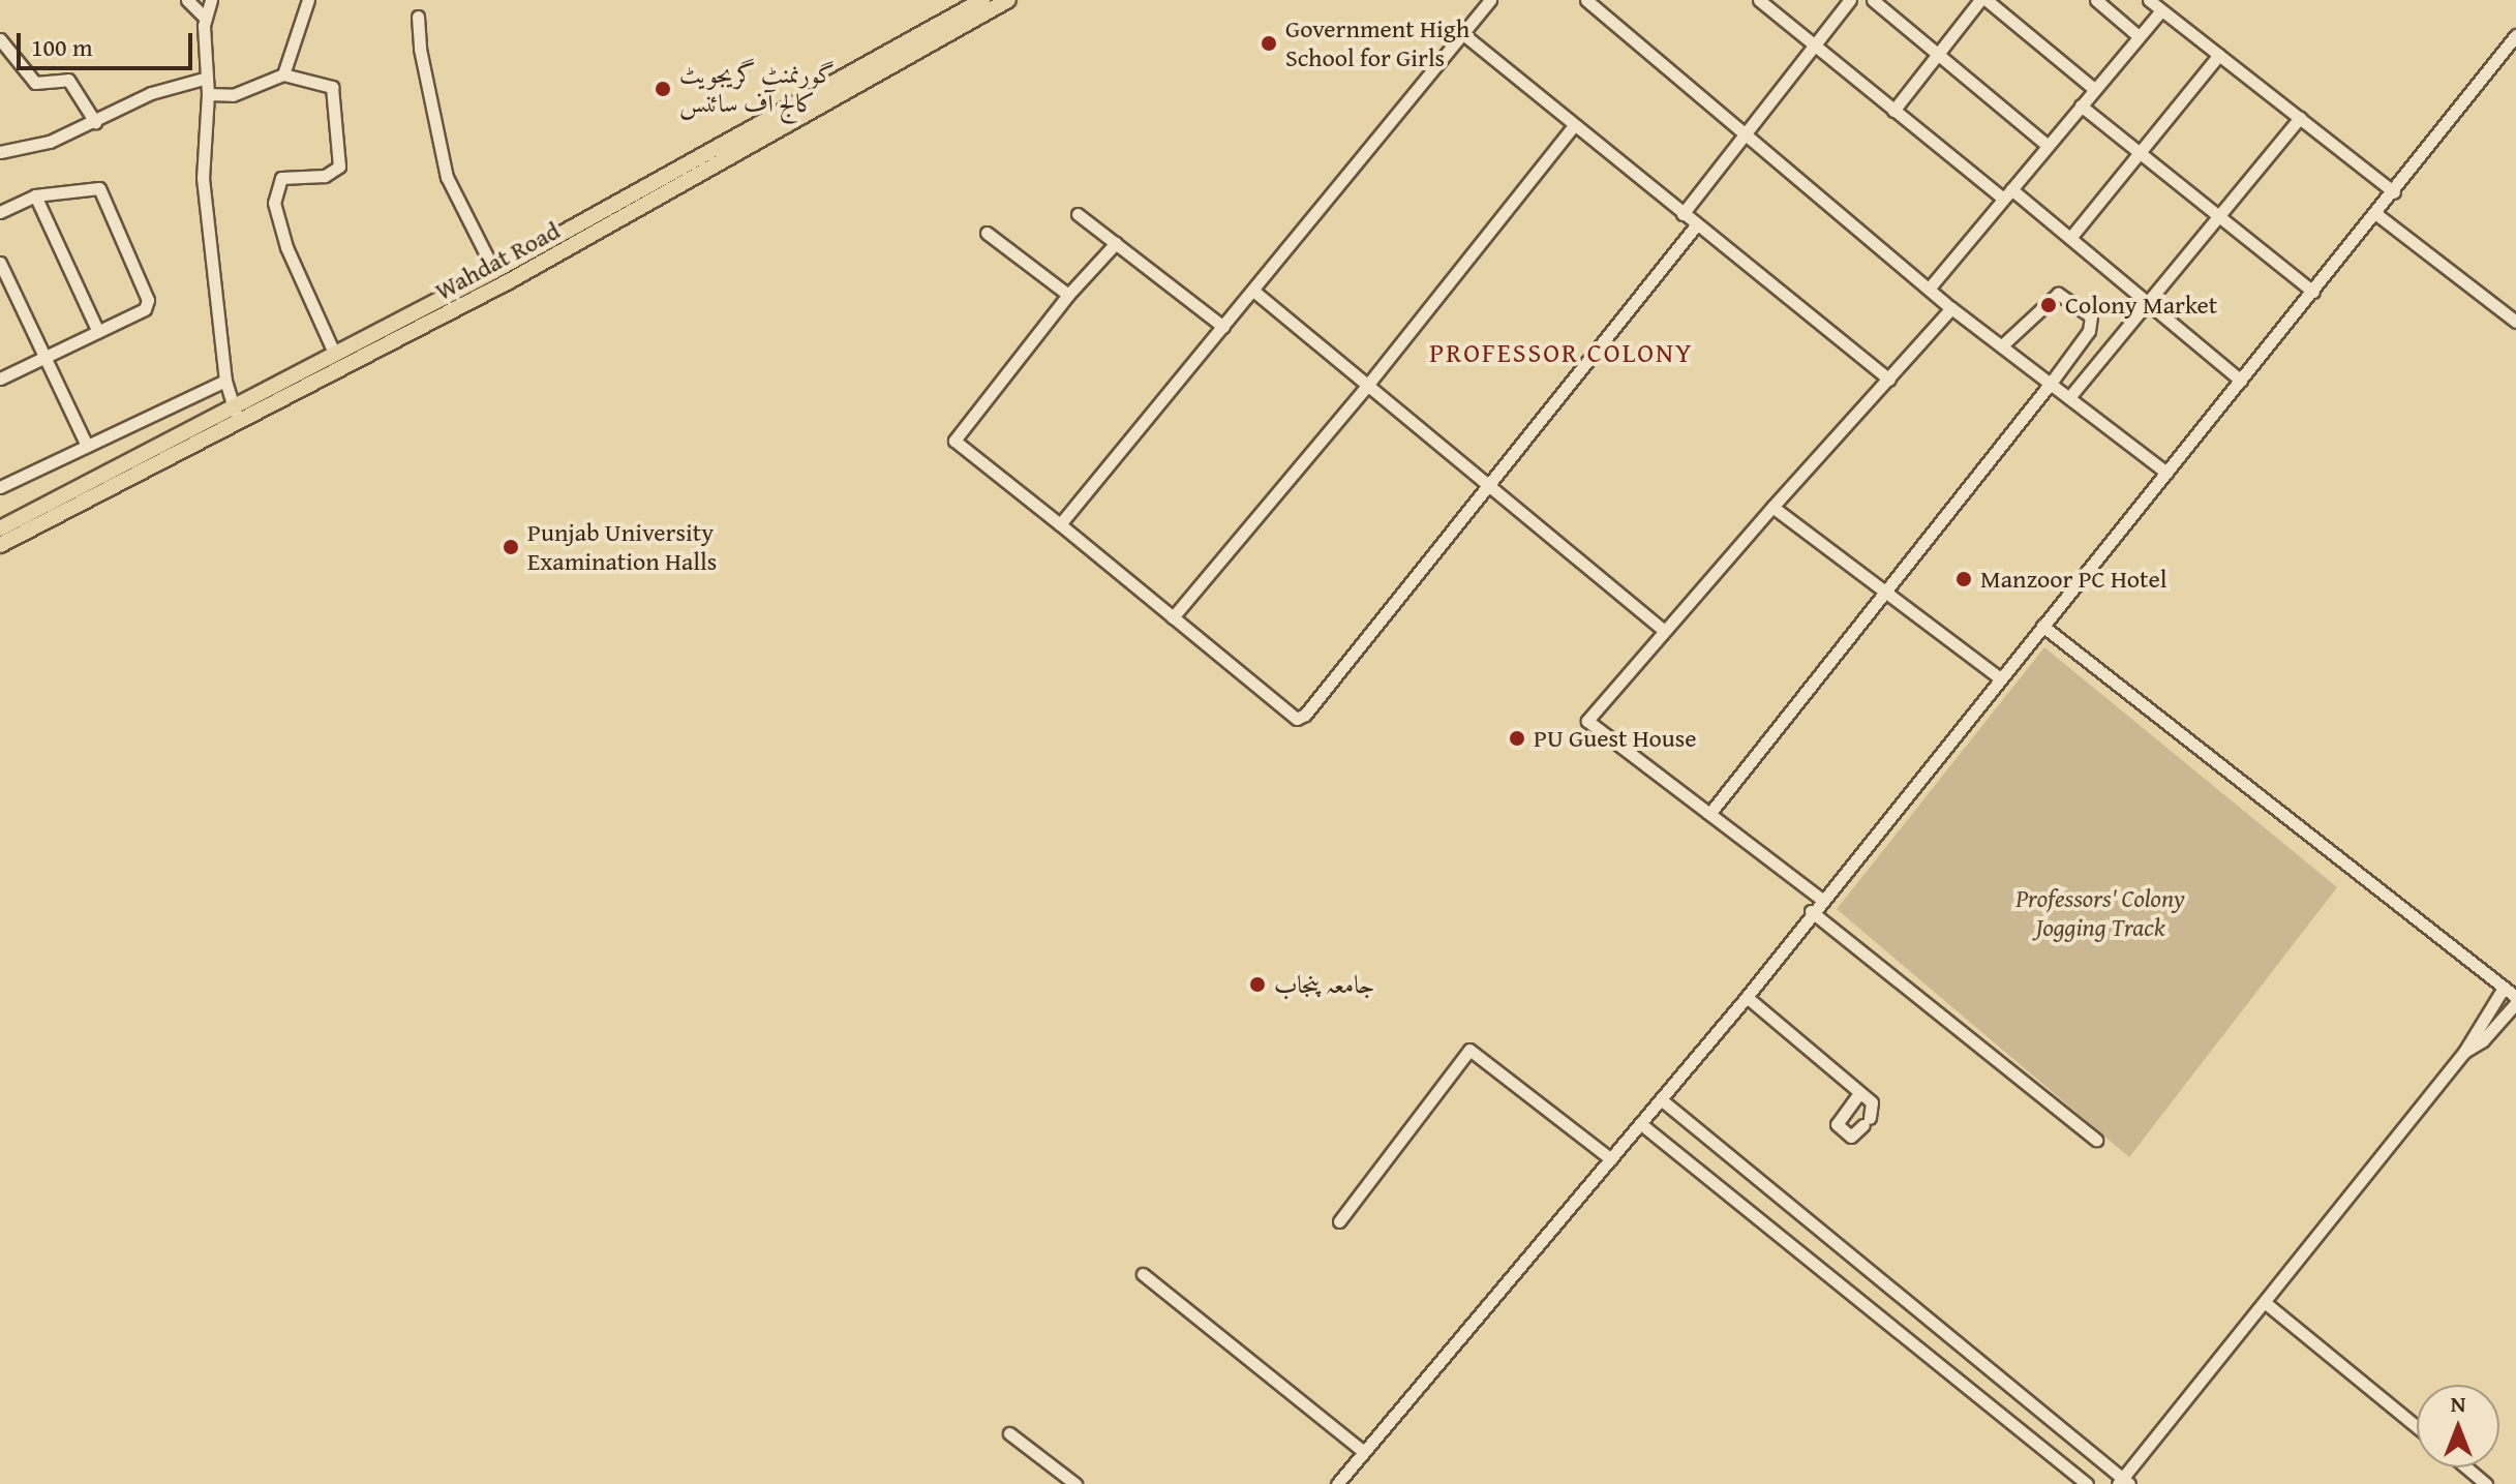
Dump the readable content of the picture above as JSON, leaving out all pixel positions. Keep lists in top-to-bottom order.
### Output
{
  "streets": {
    "main road": ["Wahdat Road"]
  },
  "districts": ["PROFESSOR COLONY"],
  "parks": ["Professors' Colony Jogging Track"],
  "places": [
    "Government High School for Girls",
    "گورنمنٹ گریجویٹ کالج آف سائنس",
    "Colony Market",
    "Punjab University Examination Halls",
    "Manzoor PC Hotel",
    "PU Guest House",
    "جامعہ پنجاب"
  ],
  "scale_bar": "100 m",
  "north": "top"
}
